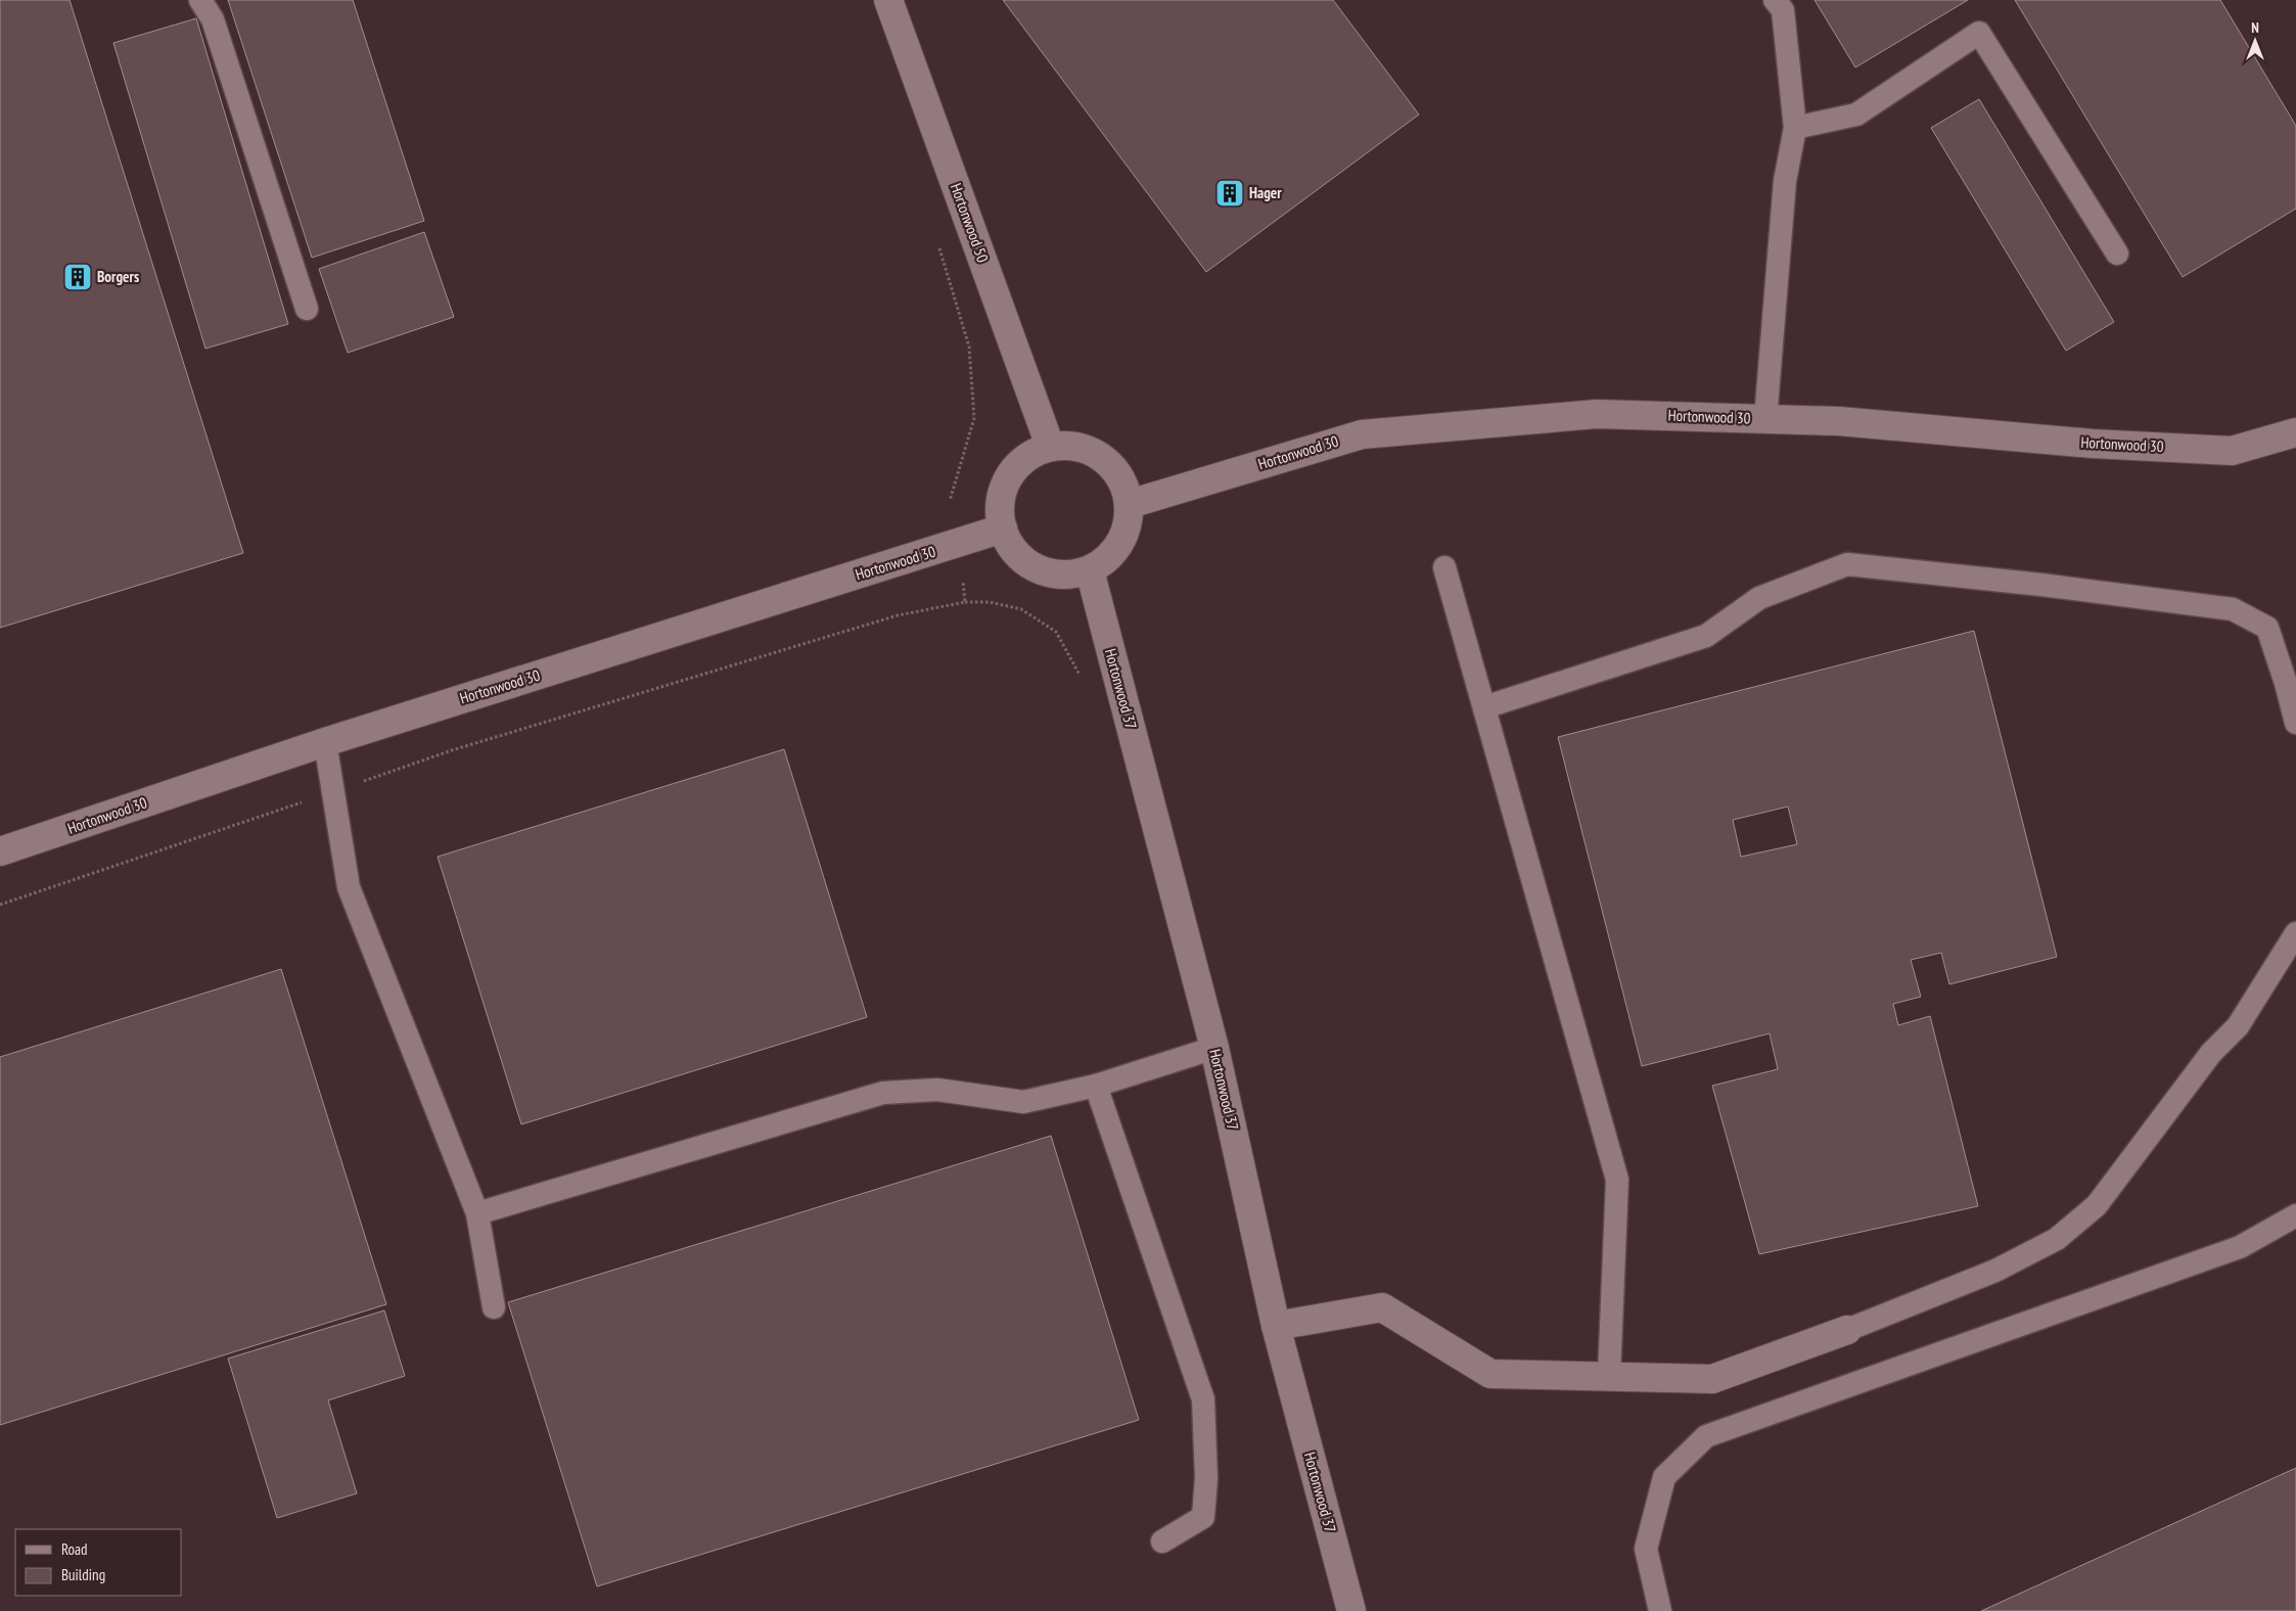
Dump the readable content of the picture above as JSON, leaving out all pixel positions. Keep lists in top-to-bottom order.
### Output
{
  "streets": {
    "street": ["Hortonwood 50", "Hortonwood 30", "Hortonwood 37"]
  },
  "crossings": [
    ["Hortonwood 50", "Hortonwood 30"],
    ["Hortonwood 50", "Hortonwood 37"],
    ["Hortonwood 30", "Hortonwood 37"]
  ],
  "places": {
    "building": ["Hager", "Borgers"]
  },
  "legend": ["Road", "Building"],
  "north": "top"
}
